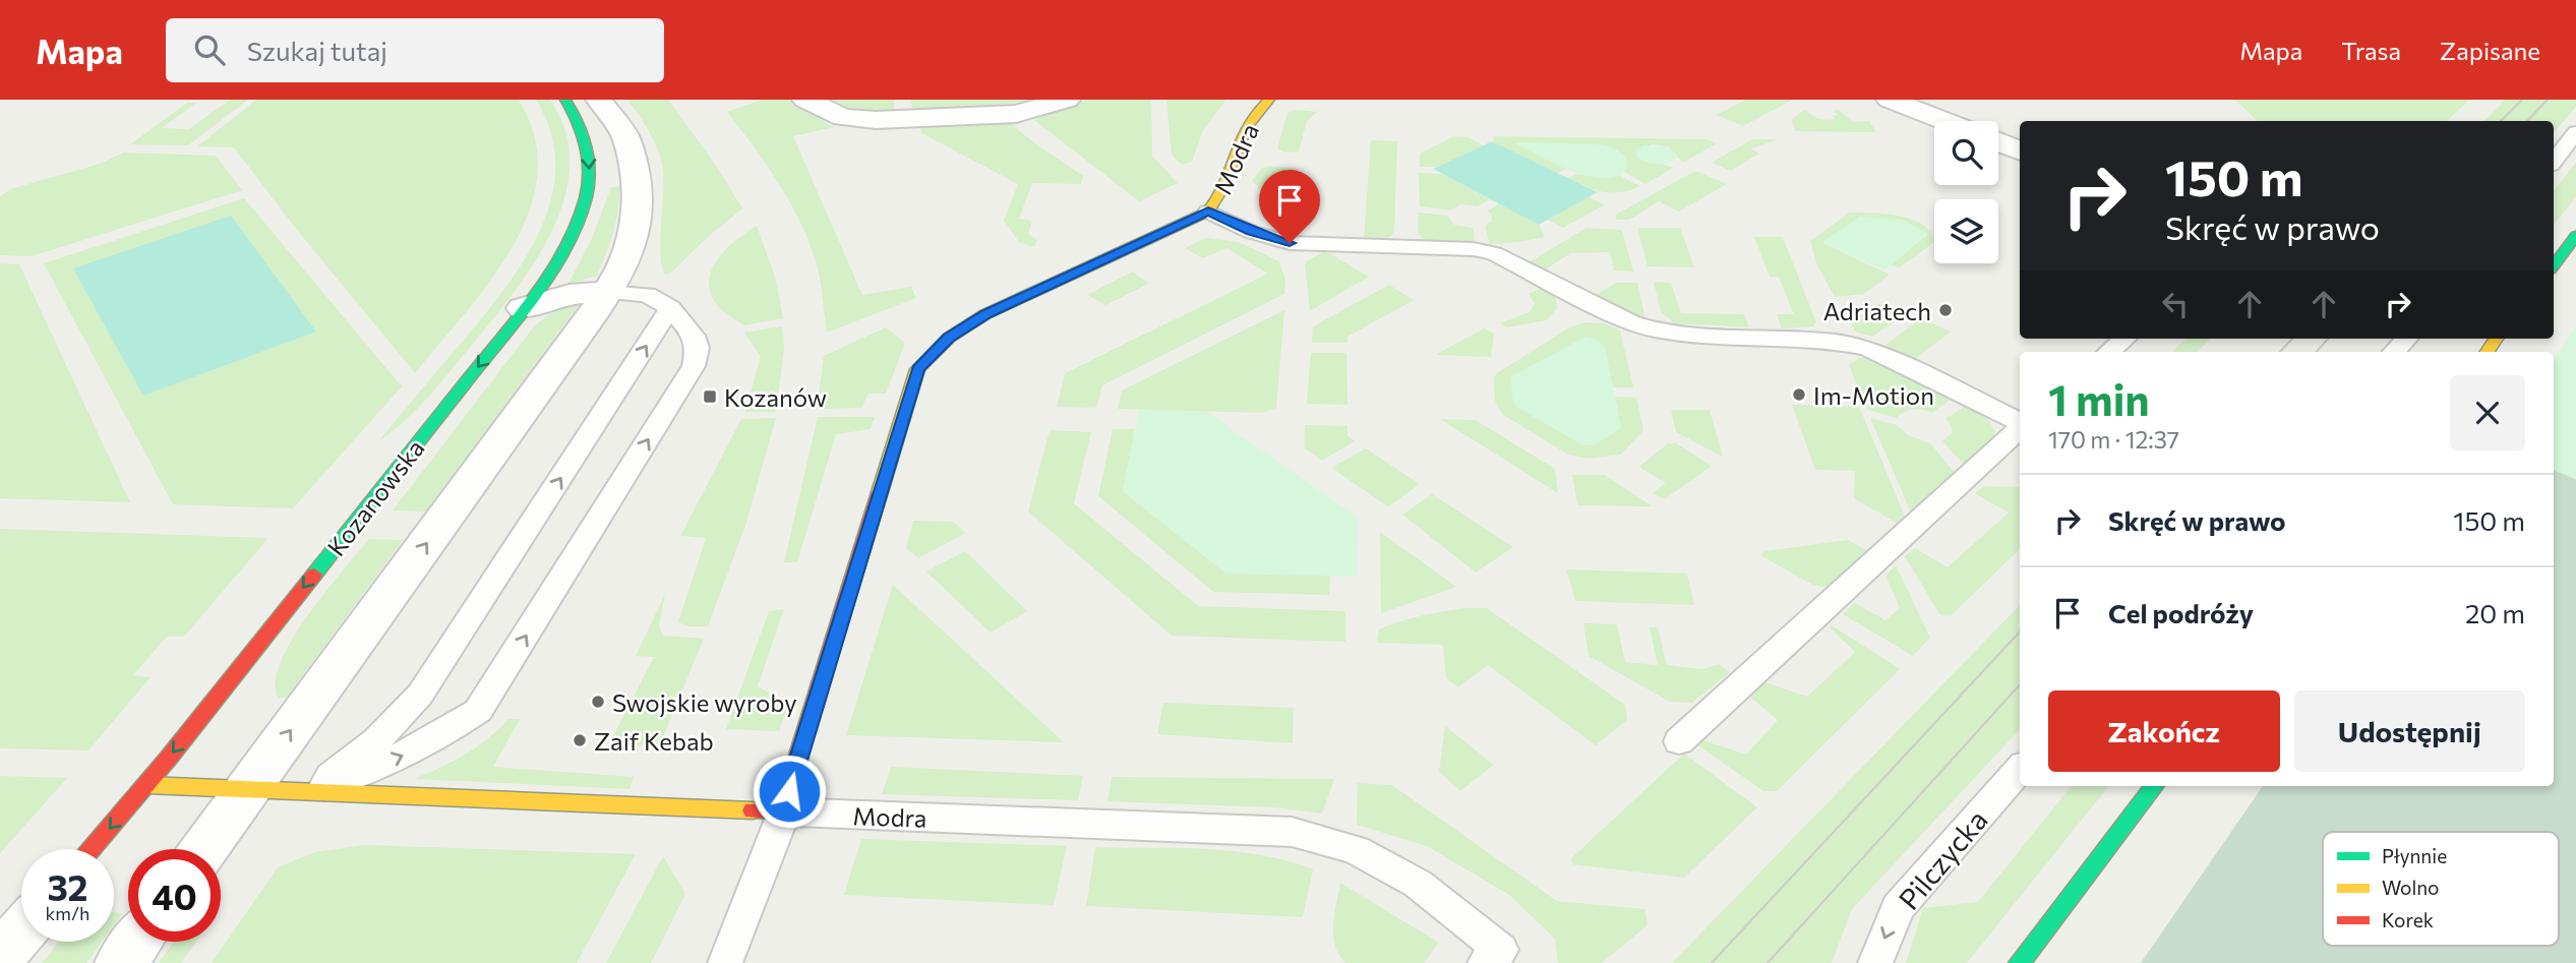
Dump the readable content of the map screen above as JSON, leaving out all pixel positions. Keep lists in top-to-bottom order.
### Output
{
  "streets": {
    "street": ["Modra", "Kozanowska"],
    "lane": ["Pilczycka"]
  },
  "one_way": ["Pilczycka"],
  "places": {
    "other": [
      "Adriatech",
      "Im-Motion",
      "Swojskie wyroby",
      "Zaif Kebab"
    ],
    "transit": ["Kozanów"]
  },
  "legend": ["Płynnie", "Wolno", "Korek"],
  "page": {
    "header": "Mapa",
    "search": "Szukaj tutaj",
    "nav": ["Mapa", "Trasa", "Zapisane"],
    "turn": ["150 m", "Skręć w prawo"],
    "heading": ["1 min", "170 m · 12:37"],
    "list": [
      {
        "name": "Skręć w prawo",
        "value": "150 m"
      },
      {
        "name": "Cel podróży",
        "value": "20 m"
      }
    ],
    "buttons": ["Zakończ", "Udostępnij"],
    "speed": "32 km/h",
    "limit": "40"
  }
}
